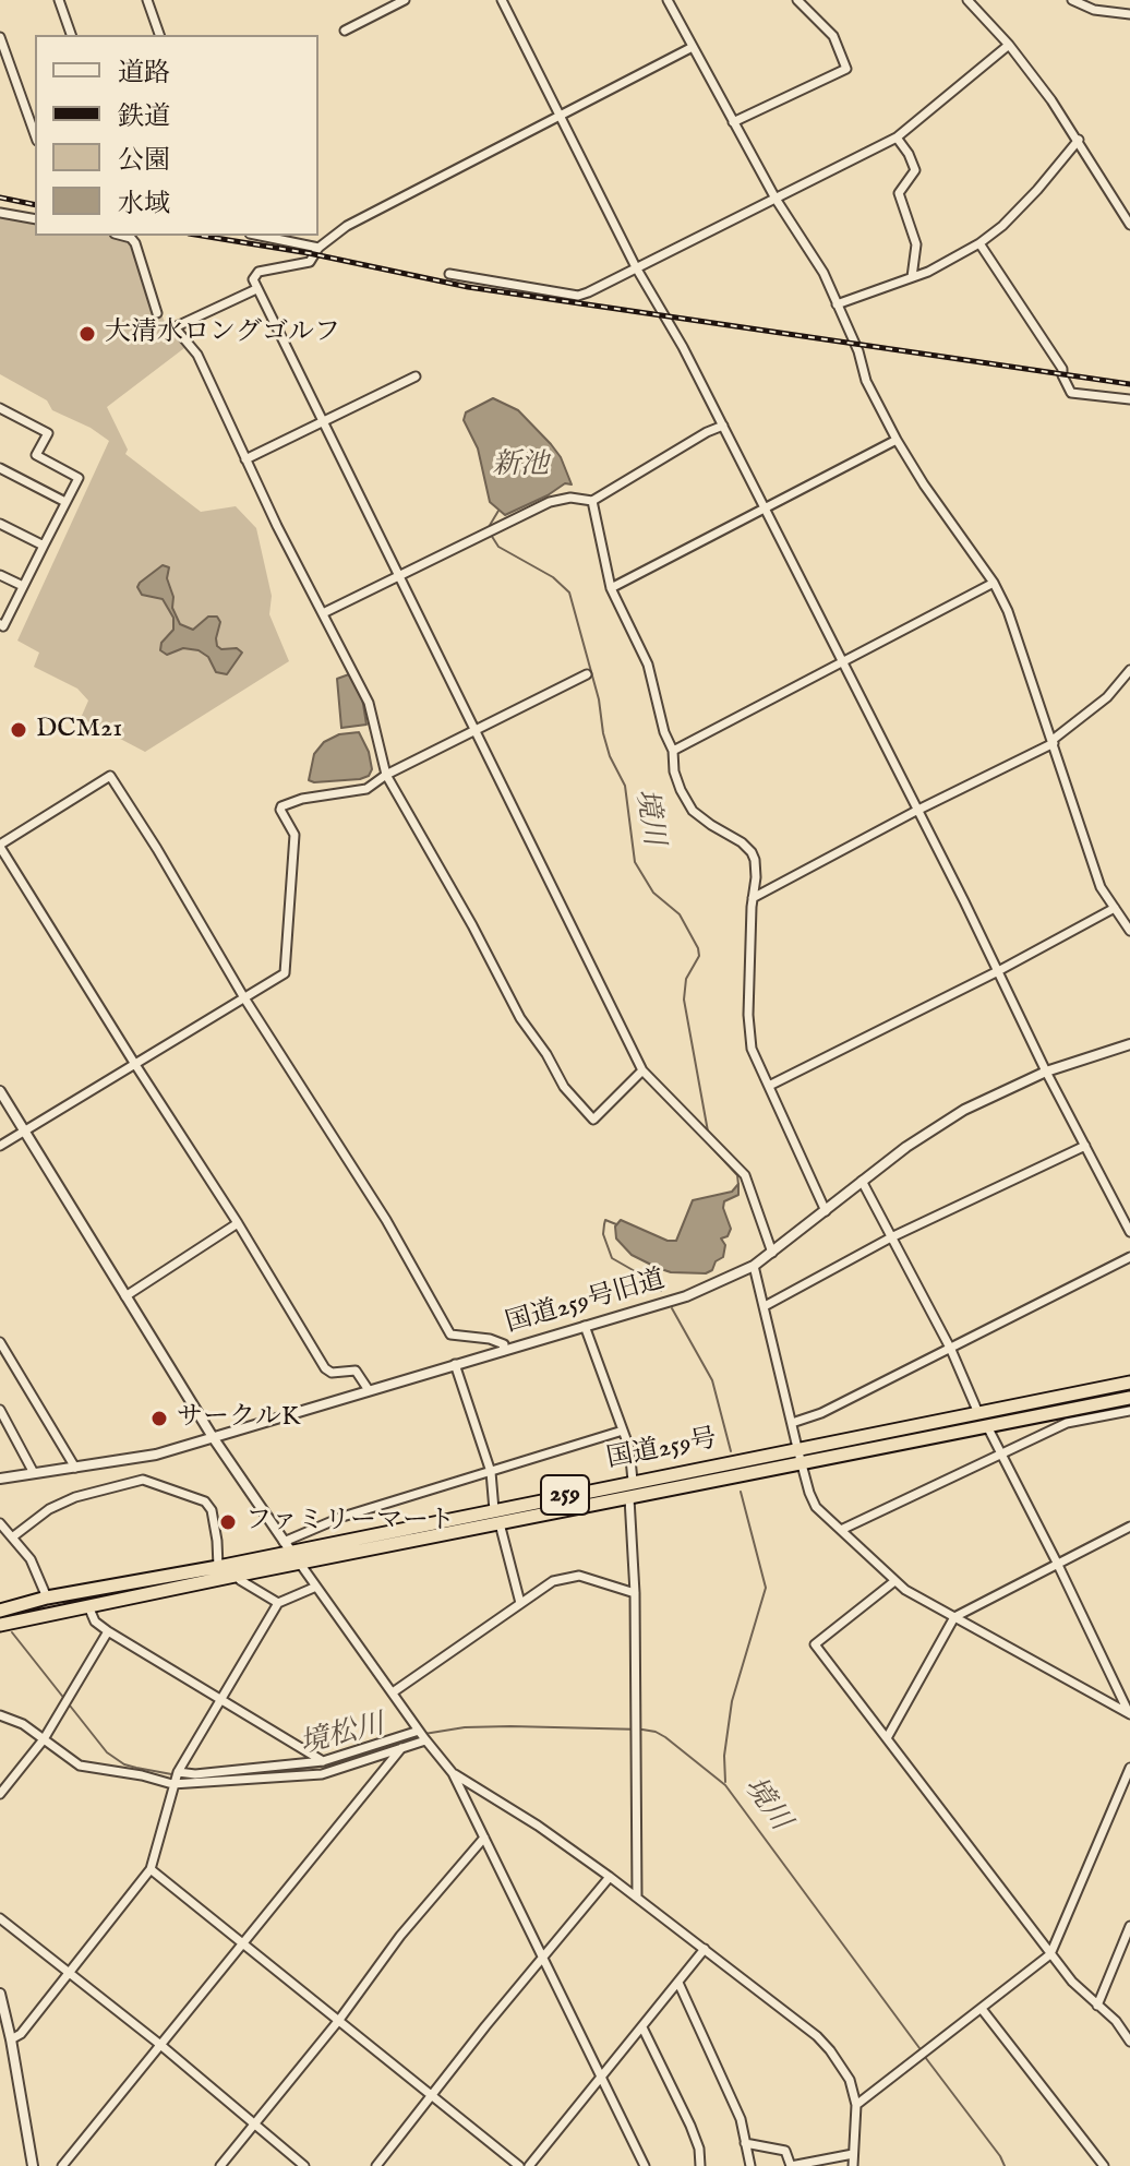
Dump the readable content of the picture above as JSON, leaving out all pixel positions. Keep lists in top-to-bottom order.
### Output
{
  "streets": {
    "highway": ["国道259号", "259"],
    "street": ["国道259号旧道"]
  },
  "water": ["新池", "境川", "境松川"],
  "places": [
    "大清水ロングゴルフ",
    "DCM21",
    "サークルK",
    "ファミリーマート"
  ],
  "legend": [
    "道路",
    "鉄道",
    "公園",
    "水域"
  ]
}
